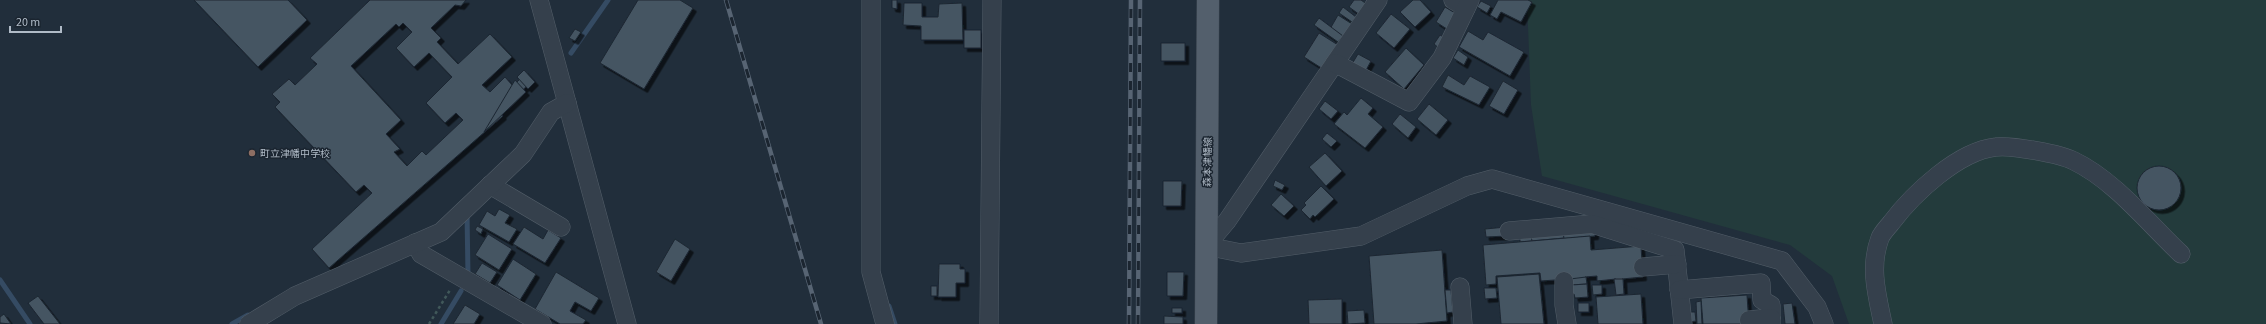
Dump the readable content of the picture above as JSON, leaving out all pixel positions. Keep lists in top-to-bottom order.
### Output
{
  "streets": {
    "main road": ["森本津幡線"]
  },
  "places": ["町立津幡中学校"],
  "scale_bar": "20 m"
}
